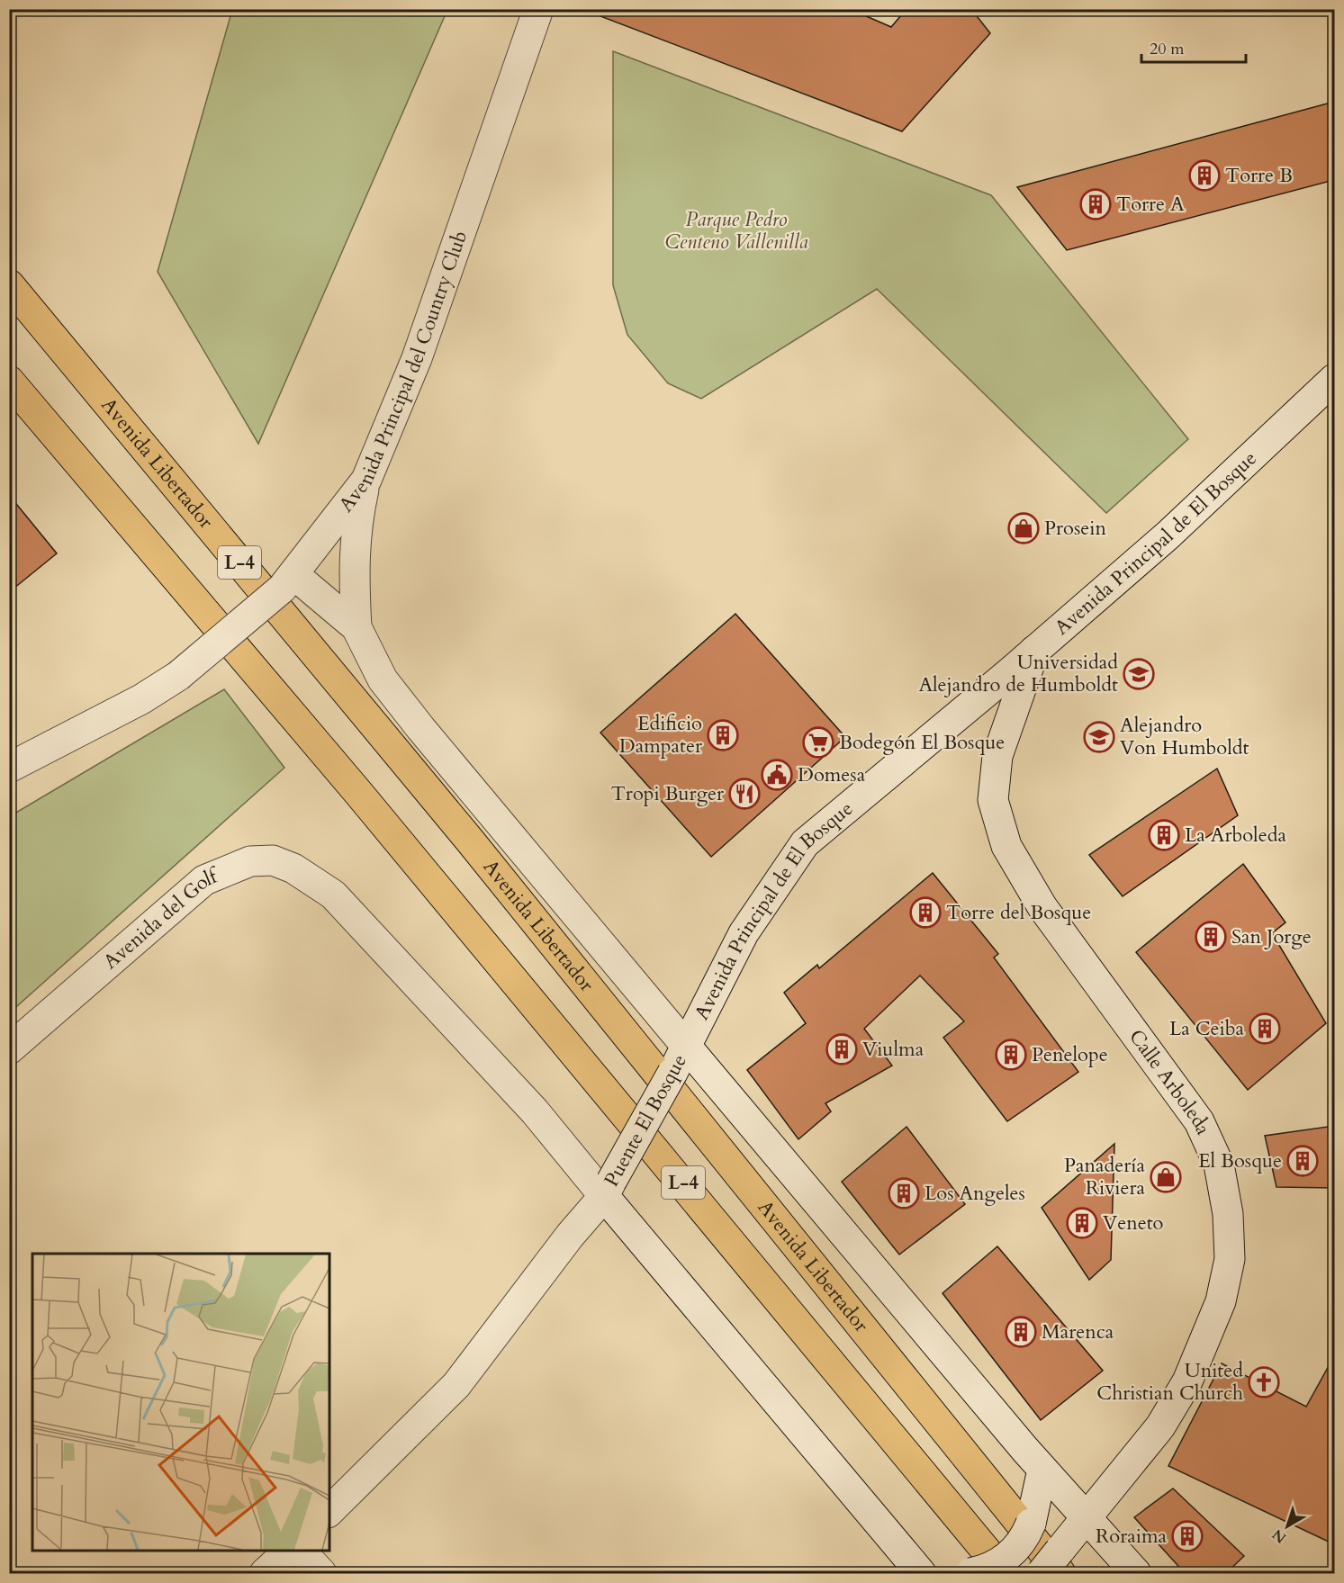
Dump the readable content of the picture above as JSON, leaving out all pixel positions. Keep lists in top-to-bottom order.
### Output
{
  "streets": {
    "main road": [
      "Avenida Principal del Country Club",
      "Avenida Libertador",
      "Avenida Principal de El Bosque",
      "L-4",
      "Avenida del Golf",
      "Calle Arboleda",
      "Puente El Bosque"
    ]
  },
  "crossings": [
    ["Avenida Principal del Country Club", "Avenida Libertador"],
    ["Avenida Libertador", "Avenida Principal de El Bosque"],
    ["Avenida Libertador", "Calle Arboleda"],
    ["Avenida Libertador", "Puente El Bosque"],
    ["Avenida Principal de El Bosque", "Calle Arboleda"],
    ["Avenida Principal de El Bosque", "Puente El Bosque"],
    ["Avenida del Golf", "Puente El Bosque"]
  ],
  "parks": ["Parque Pedro Centeno Vallenilla"],
  "places": {
    "building": [
      "Torre B",
      "Torre A",
      "Edificio Dampater",
      "La Arboleda",
      "Torre del Bosque",
      "San Jorge",
      "La Ceiba",
      "Viulma",
      "Penelope",
      "El Bosque",
      "Los Angeles",
      "Veneto",
      "Marenca",
      "Roraima"
    ],
    "shop": ["Prosein", "Panadería Riviera"],
    "school or university": ["Universidad Alejandro de Humboldt", "Alejandro Von Humboldt"],
    "supermarket": ["Bodegón El Bosque"],
    "public building": ["Domesa"],
    "restaurant": ["Tropi Burger"],
    "church": ["United Christian Church"]
  },
  "scale_bar": "20 m",
  "north": "bottom left"
}
